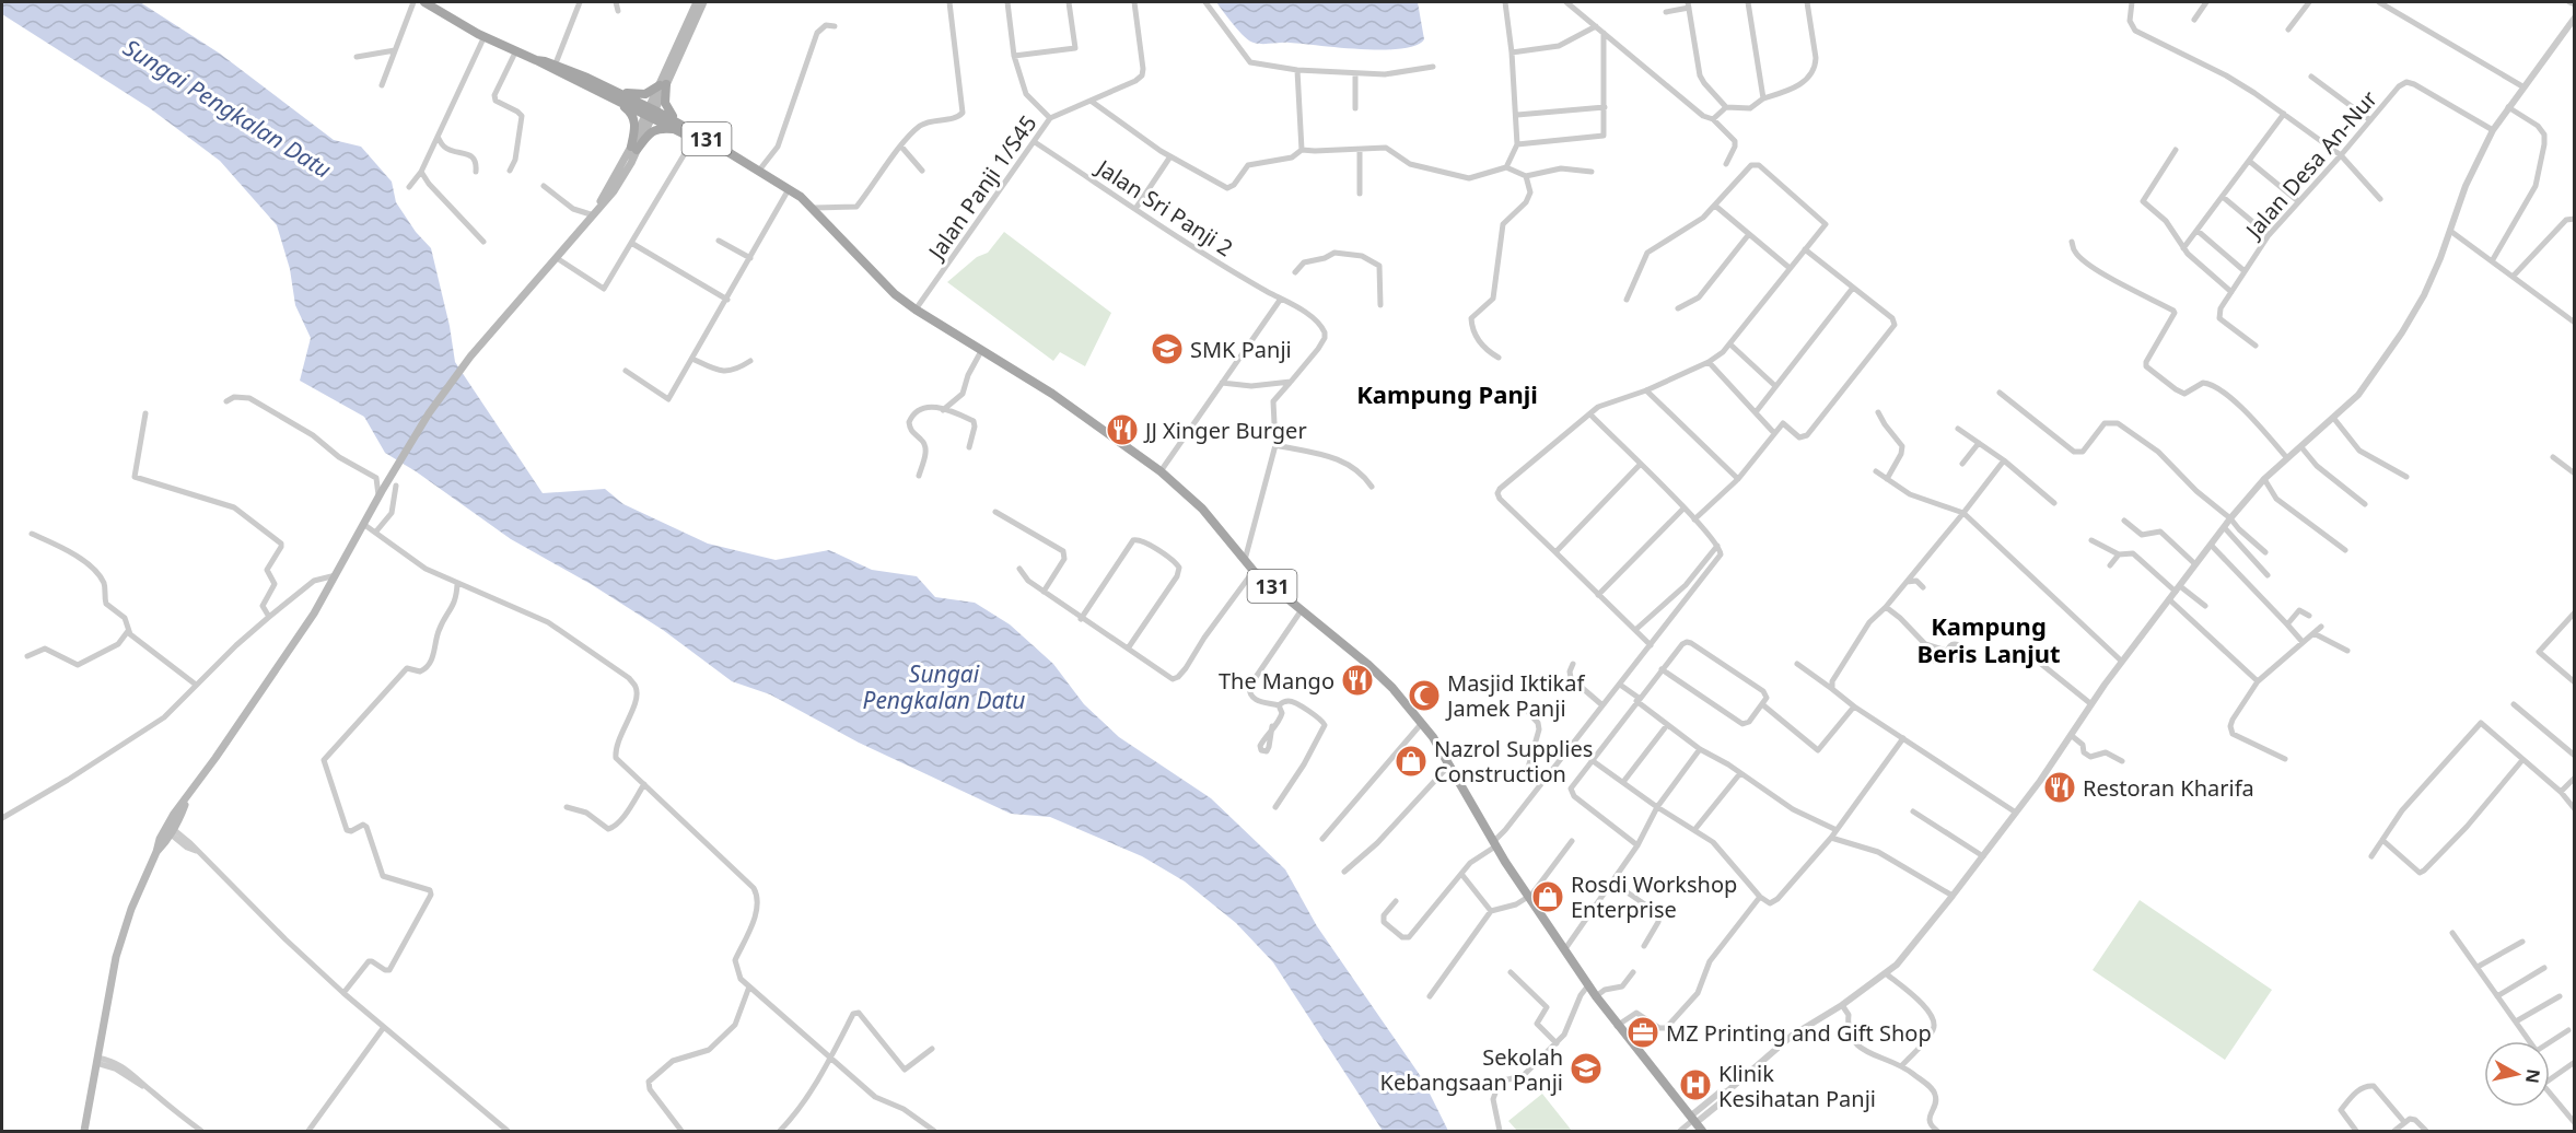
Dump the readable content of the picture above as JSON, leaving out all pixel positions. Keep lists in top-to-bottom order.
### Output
{
  "streets": {
    "main road": ["131"],
    "street": ["Jalan Desa An-Nur", "Jalan Panji 1/S45", "Jalan Sri Panji 2"]
  },
  "crossings": [
    ["131", "Jalan Panji 1/S45"],
    ["Jalan Panji 1/S45", "Jalan Sri Panji 2"]
  ],
  "districts": ["Kampung Panji", "Kampung Beris Lanjut"],
  "water": ["Sungai Pengkalan Datu"],
  "places": {
    "school or university": ["SMK Panji", "Sekolah Kebangsaan Panji"],
    "restaurant": ["JJ Xinger Burger", "The Mango", "Restoran Kharifa"],
    "mosque": ["Masjid Iktikaf Jamek Panji"],
    "shop": ["Nazrol Supplies Construction", "Rosdi Workshop Enterprise"],
    "office": ["MZ Printing and Gift Shop"],
    "hospital": ["Klinik Kesihatan Panji"]
  },
  "north": "right"
}
